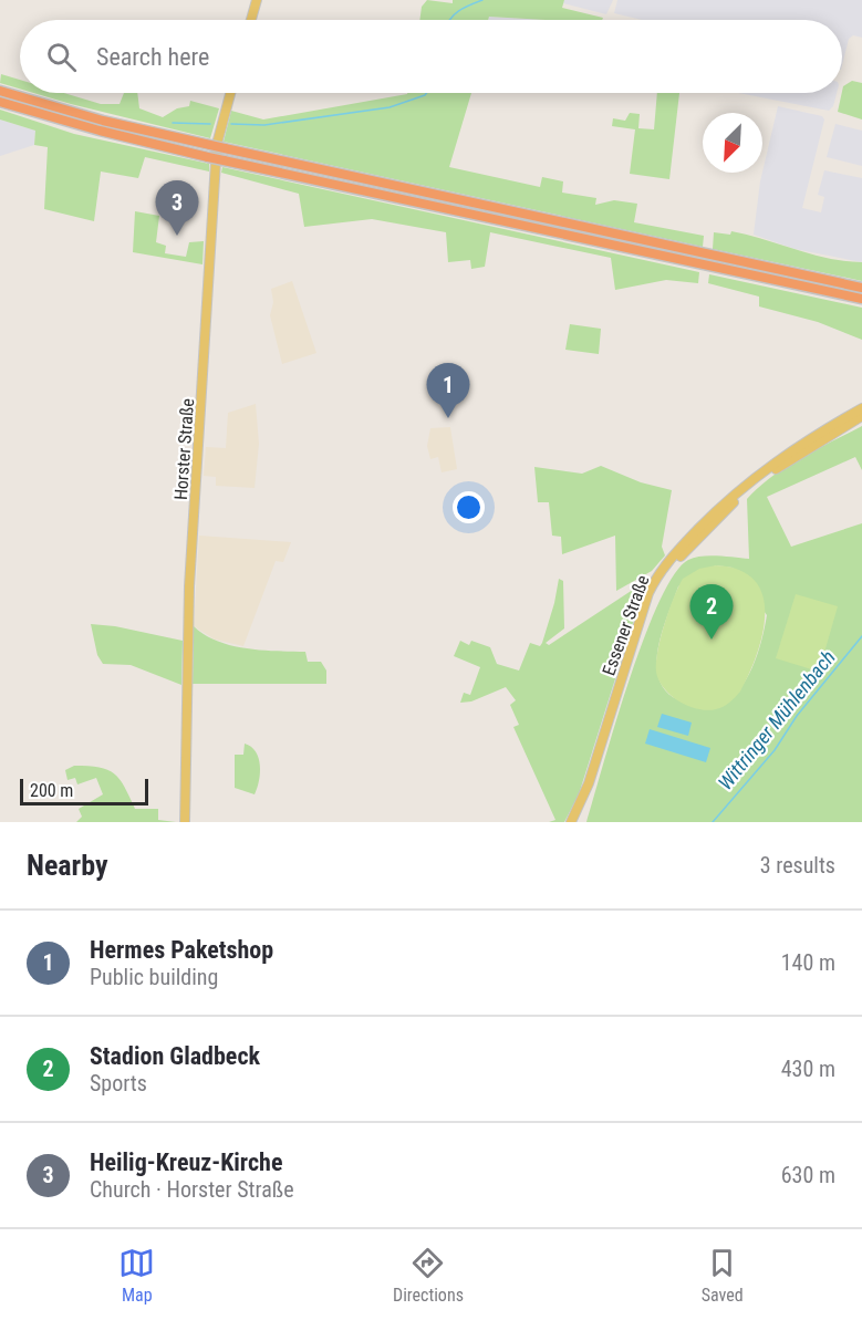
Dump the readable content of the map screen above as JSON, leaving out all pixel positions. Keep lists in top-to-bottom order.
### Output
{
  "streets": {
    "main road": ["Horster Straße", "Essener Straße"]
  },
  "water": ["Wittringer Mühlenbach"],
  "scale_bar": "200 m",
  "north": "bottom left",
  "page": {
    "search": "Search here",
    "pins": ["3", "1", "2"],
    "scale": "200 m",
    "heading": ["Nearby", "3 results"],
    "list": [
      {
        "mark": "1",
        "name": "Hermes Paketshop",
        "note": "Public building",
        "value": "140 m"
      },
      {
        "mark": "2",
        "name": "Stadion Gladbeck",
        "note": "Sports",
        "value": "430 m"
      },
      {
        "mark": "3",
        "name": "Heilig-Kreuz-Kirche",
        "note": "Church · Horster Straße",
        "value": "630 m"
      }
    ],
    "nav": ["Map", "Directions", "Saved"]
  }
}
